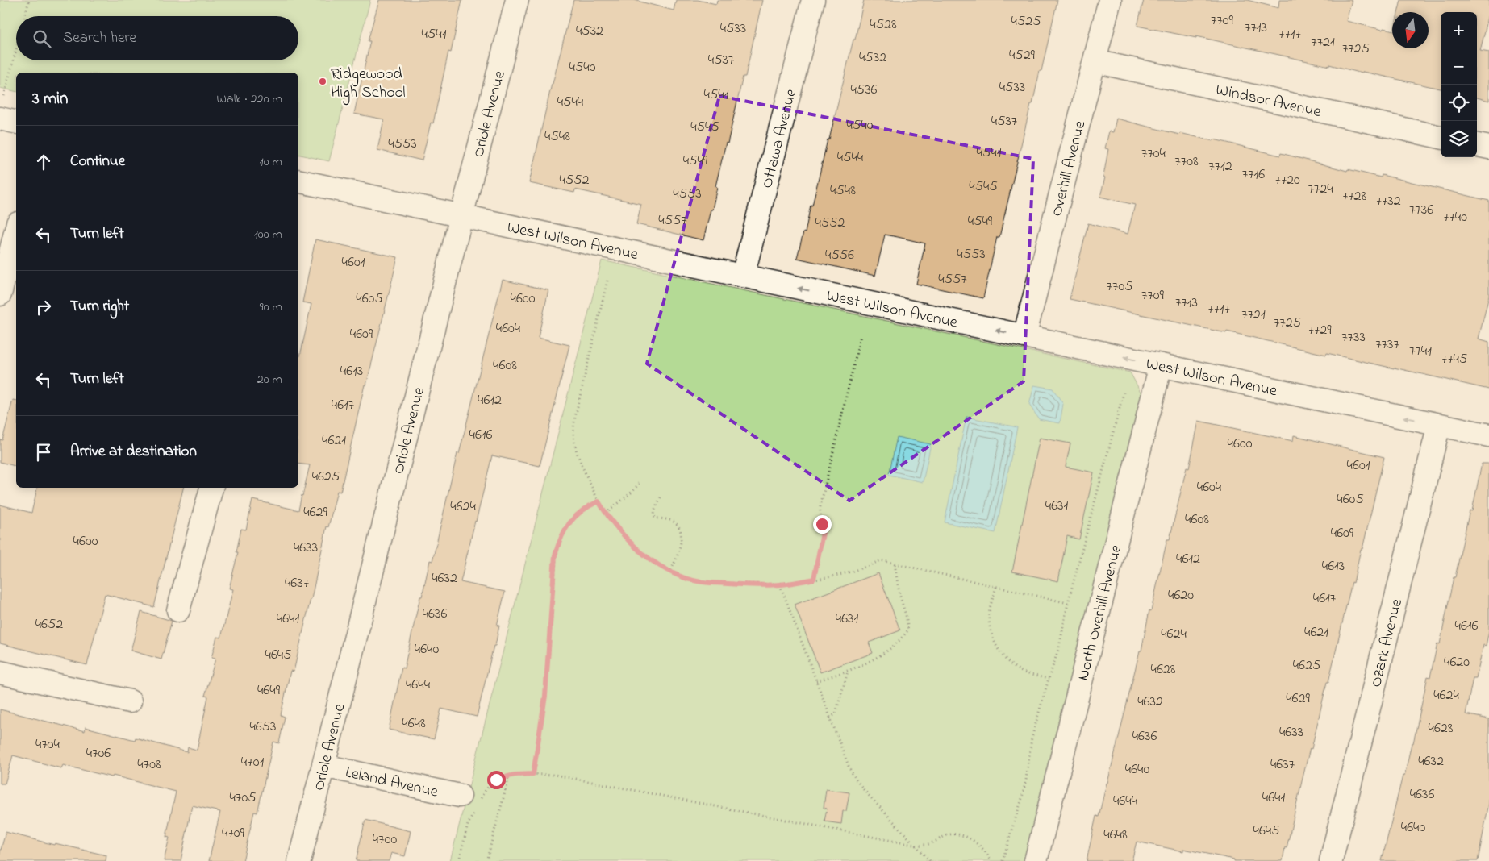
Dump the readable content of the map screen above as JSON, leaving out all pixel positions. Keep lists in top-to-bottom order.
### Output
{
  "streets": {
    "street": [
      "Windsor Avenue",
      "Oriole Avenue",
      "Ottawa Avenue",
      "Overhill Avenue",
      "West Wilson Avenue",
      "North Overhill Avenue",
      "Ozark Avenue",
      "Leland Avenue"
    ]
  },
  "crossings": [
    ["Windsor Avenue", "Overhill Avenue"],
    ["Oriole Avenue", "West Wilson Avenue"],
    ["Oriole Avenue", "Leland Avenue"],
    ["Ottawa Avenue", "West Wilson Avenue"],
    ["Overhill Avenue", "West Wilson Avenue"],
    ["West Wilson Avenue", "North Overhill Avenue"],
    ["West Wilson Avenue", "Ozark Avenue"]
  ],
  "one_way": ["West Wilson Avenue"],
  "places": ["Ridgewood High School"],
  "house_numbers": [
    "7709",
    "4525",
    "4528",
    "7713",
    "4533",
    "4532",
    "4541",
    "7717",
    "7721",
    "7725",
    "4529",
    "4532",
    "4537",
    "4540",
    "4533",
    "4536",
    "4541",
    "4544",
    "4537",
    "4540",
    "4545",
    "4548",
    "4553",
    "4541",
    "7704",
    "4544",
    "4549",
    "7708",
    "7712",
    "7716",
    "4552",
    "7720",
    "4545",
    "7724",
    "4548",
    "4553",
    "7728",
    "7732",
    "7736",
    "7740",
    "4557",
    "4549",
    "4552",
    "4553",
    "4556",
    "4601",
    "4557",
    "7705",
    "7709",
    "4605",
    "4600",
    "7713",
    "7717",
    "7721",
    "7725",
    "4604",
    "7729",
    "4609",
    "7733",
    "7737",
    "7741",
    "7745",
    "4608",
    "4613",
    "4612",
    "4617",
    "4616",
    "4621",
    "4600",
    "4601",
    "4625",
    "4604",
    "4605",
    "4631",
    "4624",
    "4629",
    "4608",
    "4609",
    "4600",
    "4633",
    "4612",
    "4613",
    "4632",
    "4637",
    "4620",
    "4617",
    "4636",
    "4641",
    "4631",
    "4652",
    "4616",
    "4621",
    "4624",
    "4640",
    "4645",
    "4620",
    "4625",
    "4628",
    "4644",
    "4649",
    "4624",
    "4629",
    "4632",
    "4648",
    "4653",
    "4628",
    "4633",
    "4636",
    "4704",
    "4706",
    "4632",
    "4701",
    "4708",
    "4637",
    "4640",
    "4636",
    "4705",
    "4641",
    "4644",
    "4640",
    "4645",
    "4709",
    "4648",
    "4700"
  ],
  "north": "bottom",
  "page": {
    "map_buttons": ["+", "−"],
    "search": "Search here",
    "heading": ["3 min", "Walk · 220 m"],
    "list": [
      ["Continue", "10 m"],
      ["Turn left", "100 m"],
      ["Turn right", "90 m"],
      ["Turn left", "20 m"],
      "Arrive at destination"
    ]
  }
}
